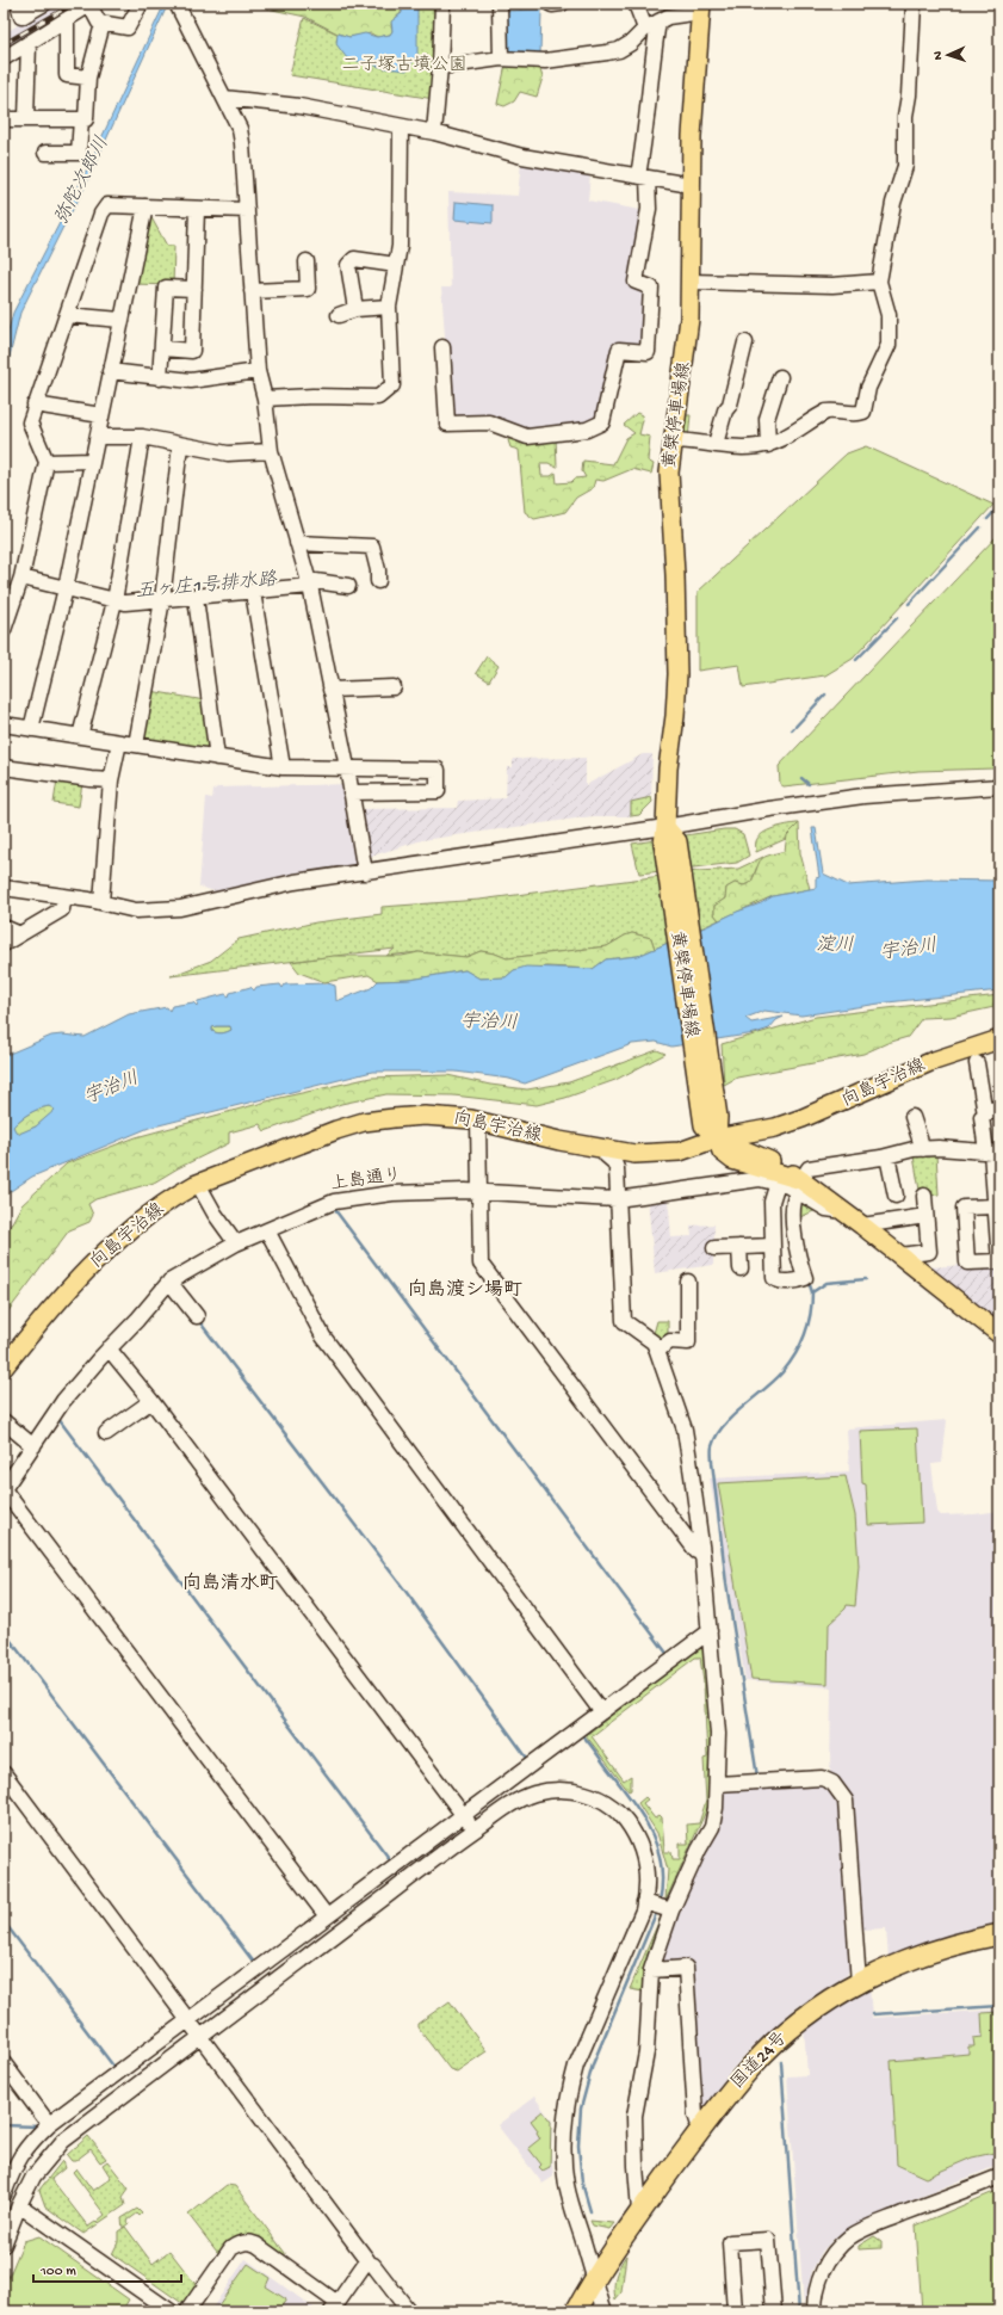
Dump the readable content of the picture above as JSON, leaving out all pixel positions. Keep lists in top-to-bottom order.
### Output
{
  "streets": {
    "highway": ["国道24号"],
    "main road": ["黄檗停車場線", "向島宇治線"],
    "street": ["上島通り"]
  },
  "crossings": [
    ["黄檗停車場線", "向島宇治線"],
    ["黄檗停車場線", "上島通り"]
  ],
  "districts": ["向島渡シ場町", "向島清水町"],
  "water": [
    "弥陀次郎川",
    "五ヶ庄1号排水路",
    "淀川",
    "宇治川"
  ],
  "parks": ["二子塚古墳公園"],
  "scale_bar": "100 m",
  "north": "left"
}
